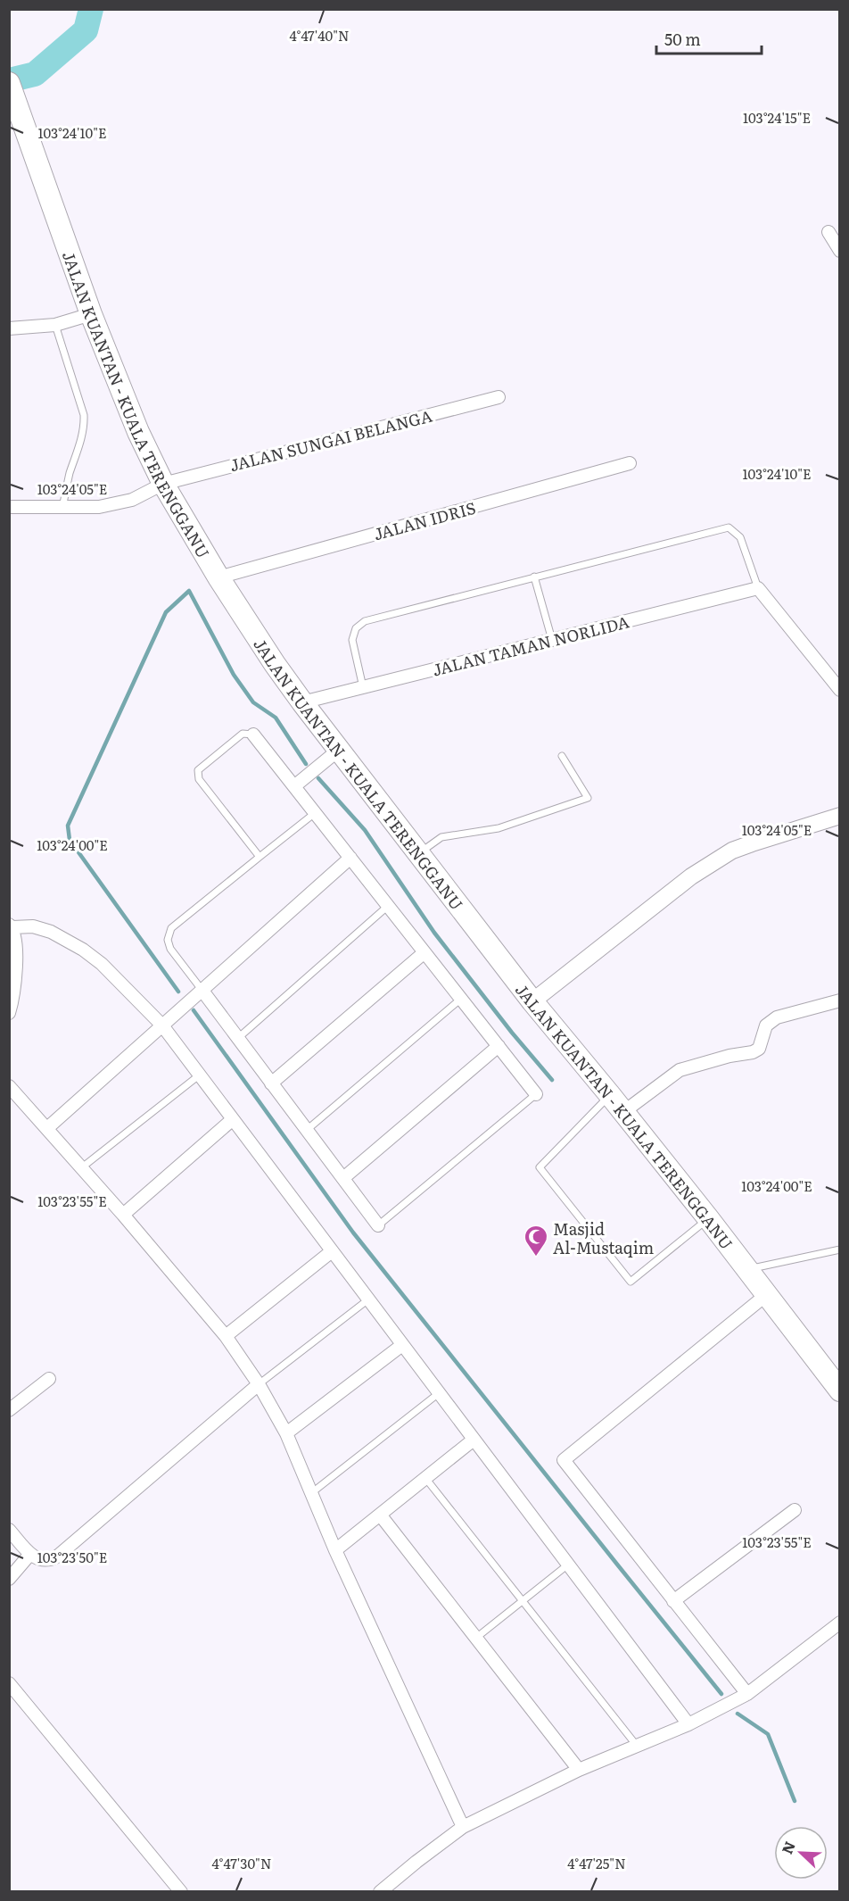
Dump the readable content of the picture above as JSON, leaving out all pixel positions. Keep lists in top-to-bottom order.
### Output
{
  "streets": {
    "highway": ["JALAN KUANTAN - KUALA TERENGGANU"],
    "street": ["JALAN SUNGAI BELANGA", "JALAN IDRIS", "JALAN TAMAN NORLIDA"]
  },
  "crossings": [
    ["JALAN KUANTAN - KUALA TERENGGANU", "JALAN SUNGAI BELANGA"],
    ["JALAN KUANTAN - KUALA TERENGGANU", "JALAN IDRIS"],
    ["JALAN KUANTAN - KUALA TERENGGANU", "JALAN TAMAN NORLIDA"]
  ],
  "places": {
    "mosque": ["Masjid Al-Mustaqim"]
  },
  "scale_bar": "50 m",
  "north": "top left",
  "coordinates": [
    "4°47'40\"N",
    "103°24'15\"E",
    "103°24'10\"E",
    "103°24'05\"E",
    "103°24'00\"E",
    "103°23'55\"E",
    "103°23'50\"E",
    "4°47'30\"N",
    "4°47'25\"N"
  ]
}
